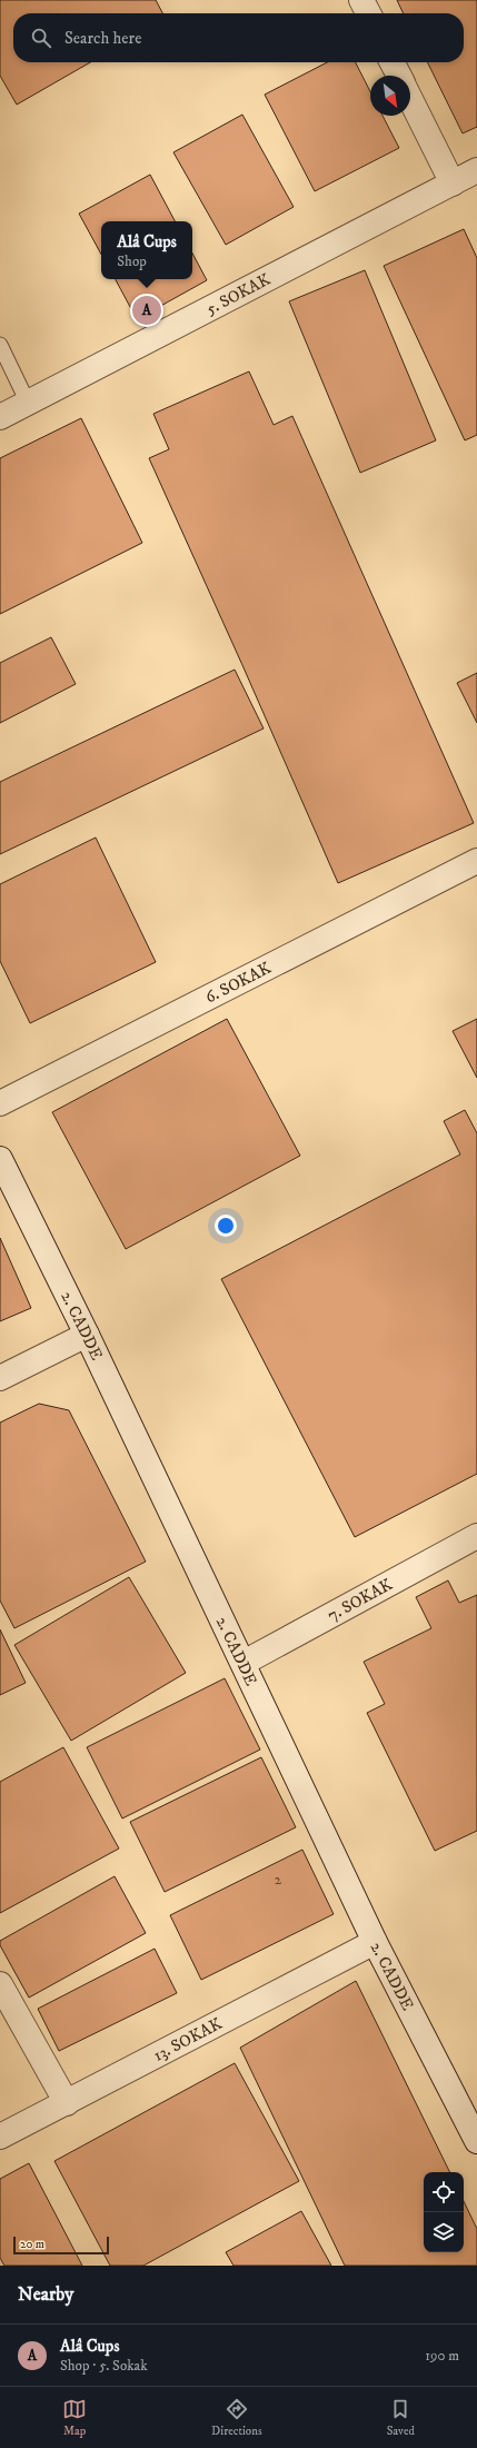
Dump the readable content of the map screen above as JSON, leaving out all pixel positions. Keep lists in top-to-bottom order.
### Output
{
  "streets": {
    "street": [
      "5. SOKAK",
      "6. SOKAK",
      "2. CADDE",
      "7. SOKAK",
      "13. SOKAK"
    ]
  },
  "crossings": [
    ["2. CADDE", "7. SOKAK"],
    ["2. CADDE", "13. SOKAK"]
  ],
  "house_numbers": ["2"],
  "scale_bar": "20 m",
  "north": "bottom right",
  "page": {
    "search": "Search here",
    "popup": ["Alâ Cups", "Shop"],
    "pins": "A",
    "scale": "20 m",
    "heading": "Nearby",
    "list": [
      {
        "mark": "A",
        "name": "Alâ Cups",
        "note": "Shop · 5. Sokak",
        "value": "190 m"
      }
    ],
    "nav": ["Map", "Directions", "Saved"]
  }
}
